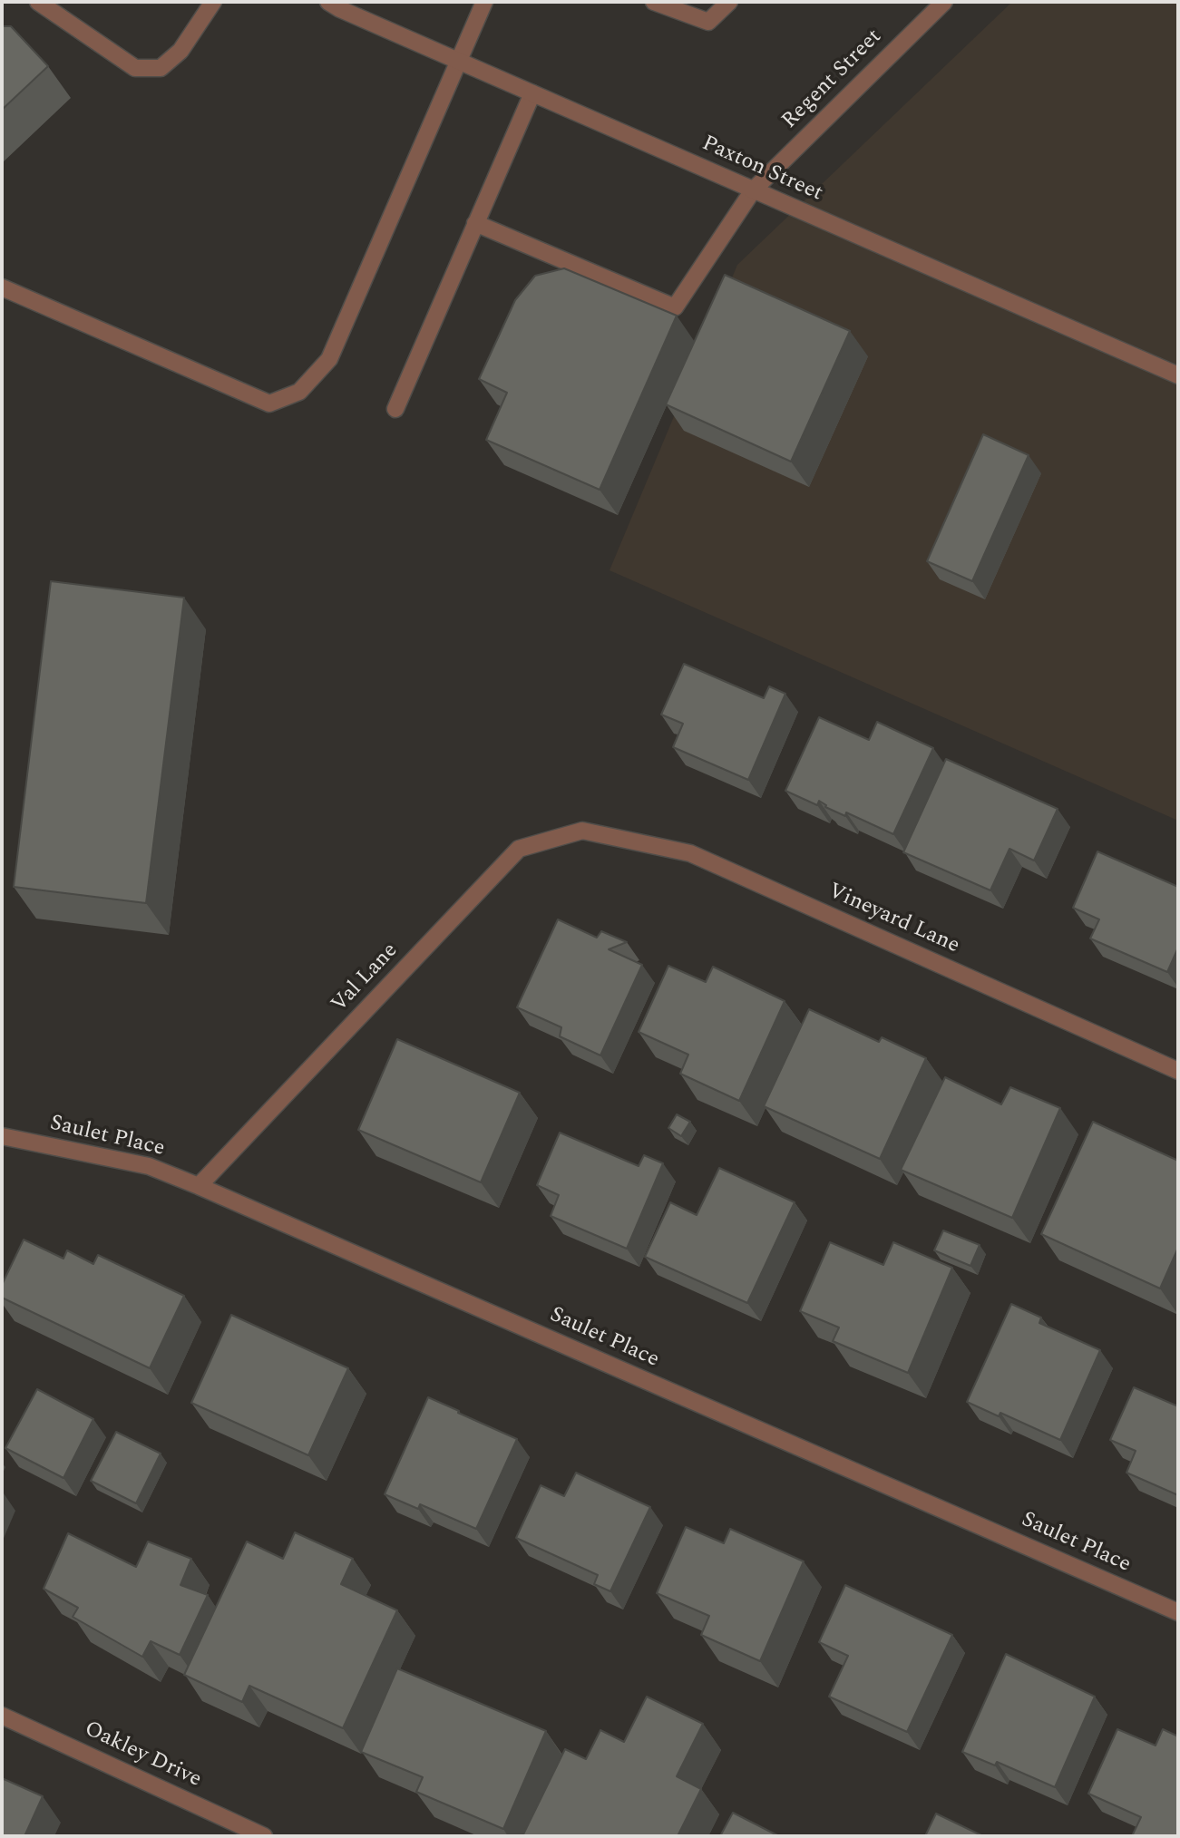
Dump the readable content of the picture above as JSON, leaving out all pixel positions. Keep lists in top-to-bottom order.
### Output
{
  "streets": {
    "street": [
      "Regent Street",
      "Paxton Street",
      "Vineyard Lane",
      "Val Lane",
      "Saulet Place",
      "Oakley Drive"
    ]
  },
  "crossings": [
    ["Regent Street", "Paxton Street"],
    ["Vineyard Lane", "Val Lane"],
    ["Val Lane", "Saulet Place"]
  ]
}
